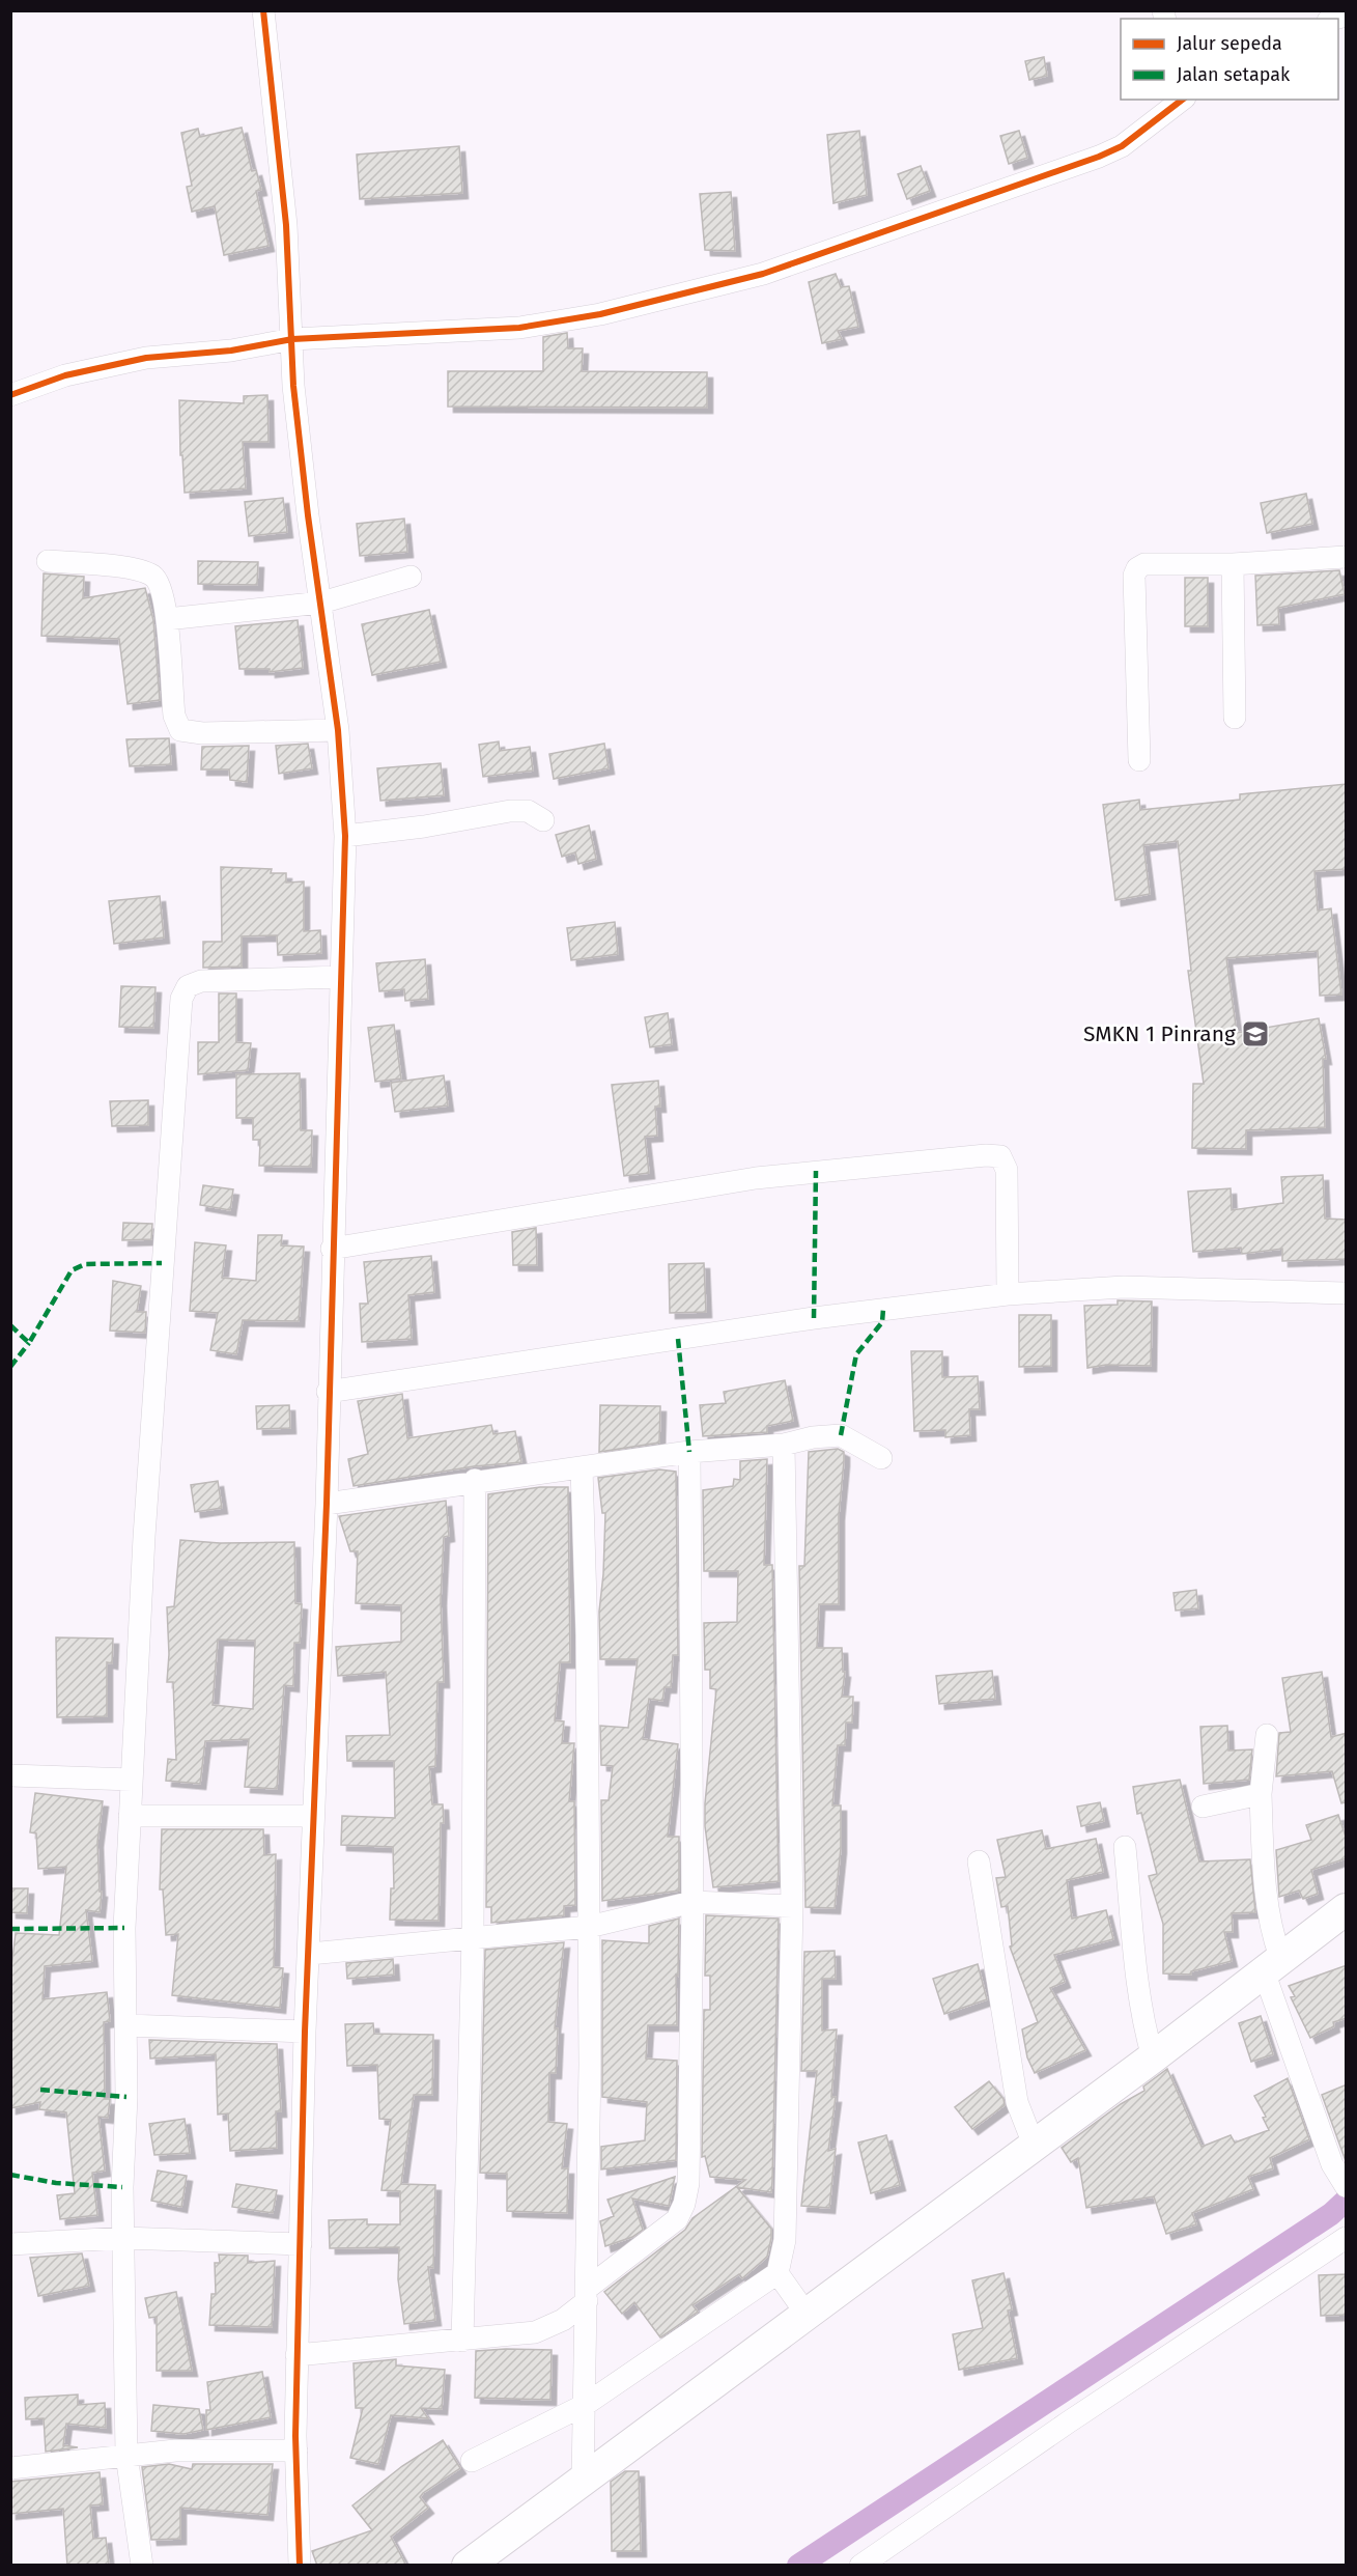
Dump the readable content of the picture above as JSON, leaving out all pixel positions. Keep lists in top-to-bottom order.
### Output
{
  "places": {
    "school or university": ["SMKN 1 Pinrang"]
  },
  "legend": ["Jalur sepeda", "Jalan setapak"]
}
